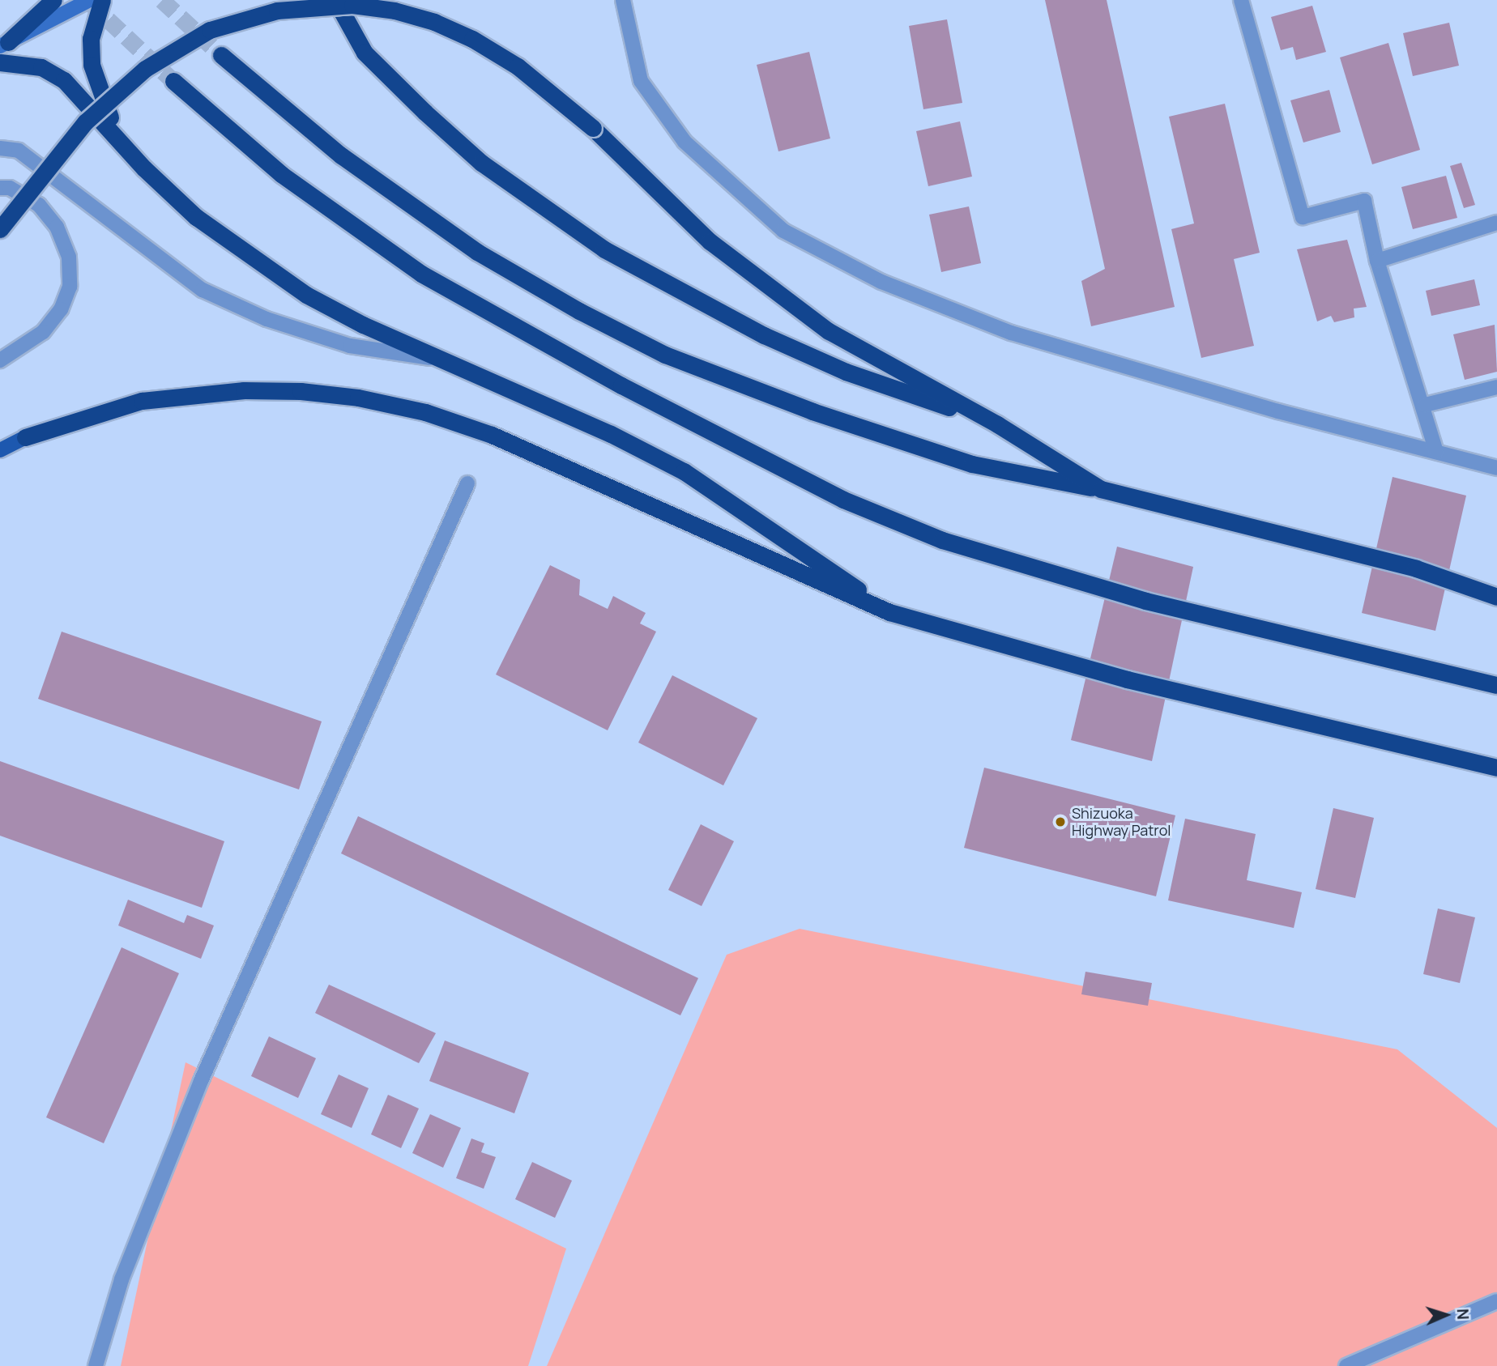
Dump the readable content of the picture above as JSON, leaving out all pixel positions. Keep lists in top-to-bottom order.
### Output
{
  "places": ["Shizuoka Highway Patrol"],
  "north": "right"
}
